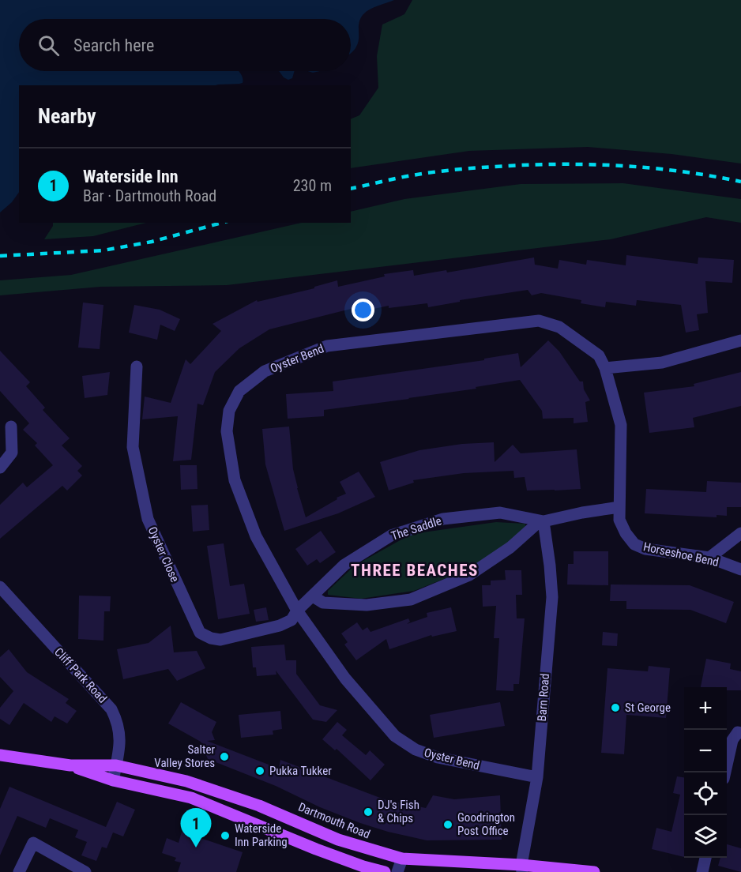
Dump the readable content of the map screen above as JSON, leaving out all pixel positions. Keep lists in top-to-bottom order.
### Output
{
  "streets": {
    "main road": ["Dartmouth Road"],
    "street": [
      "Oyster Bend",
      "The Saddle",
      "Oyster Close",
      "Horseshoe Bend",
      "Cliff Park Road",
      "Barn Road"
    ]
  },
  "crossings": [
    ["Oyster Bend", "The Saddle"],
    ["Oyster Bend", "Oyster Close"],
    ["Oyster Bend", "Horseshoe Bend"],
    ["Oyster Bend", "Barn Road"],
    ["The Saddle", "Oyster Close"],
    ["The Saddle", "Horseshoe Bend"],
    ["The Saddle", "Barn Road"],
    ["Cliff Park Road", "Dartmouth Road"],
    ["Barn Road", "Dartmouth Road"]
  ],
  "districts": ["THREE BEACHES"],
  "places": [
    "St George",
    "Salter Valley Stores",
    "Pukka Tukker",
    "DJ's Fish & Chips",
    "Goodrington Post Office",
    "Waterside Inn Parking"
  ],
  "page": {
    "search": "Search here",
    "heading": "Nearby",
    "list": [
      {
        "mark": "1",
        "name": "Waterside Inn",
        "note": "Bar · Dartmouth Road",
        "value": "230 m"
      }
    ],
    "map_buttons": ["+", "−"],
    "pins": "1"
  }
}
